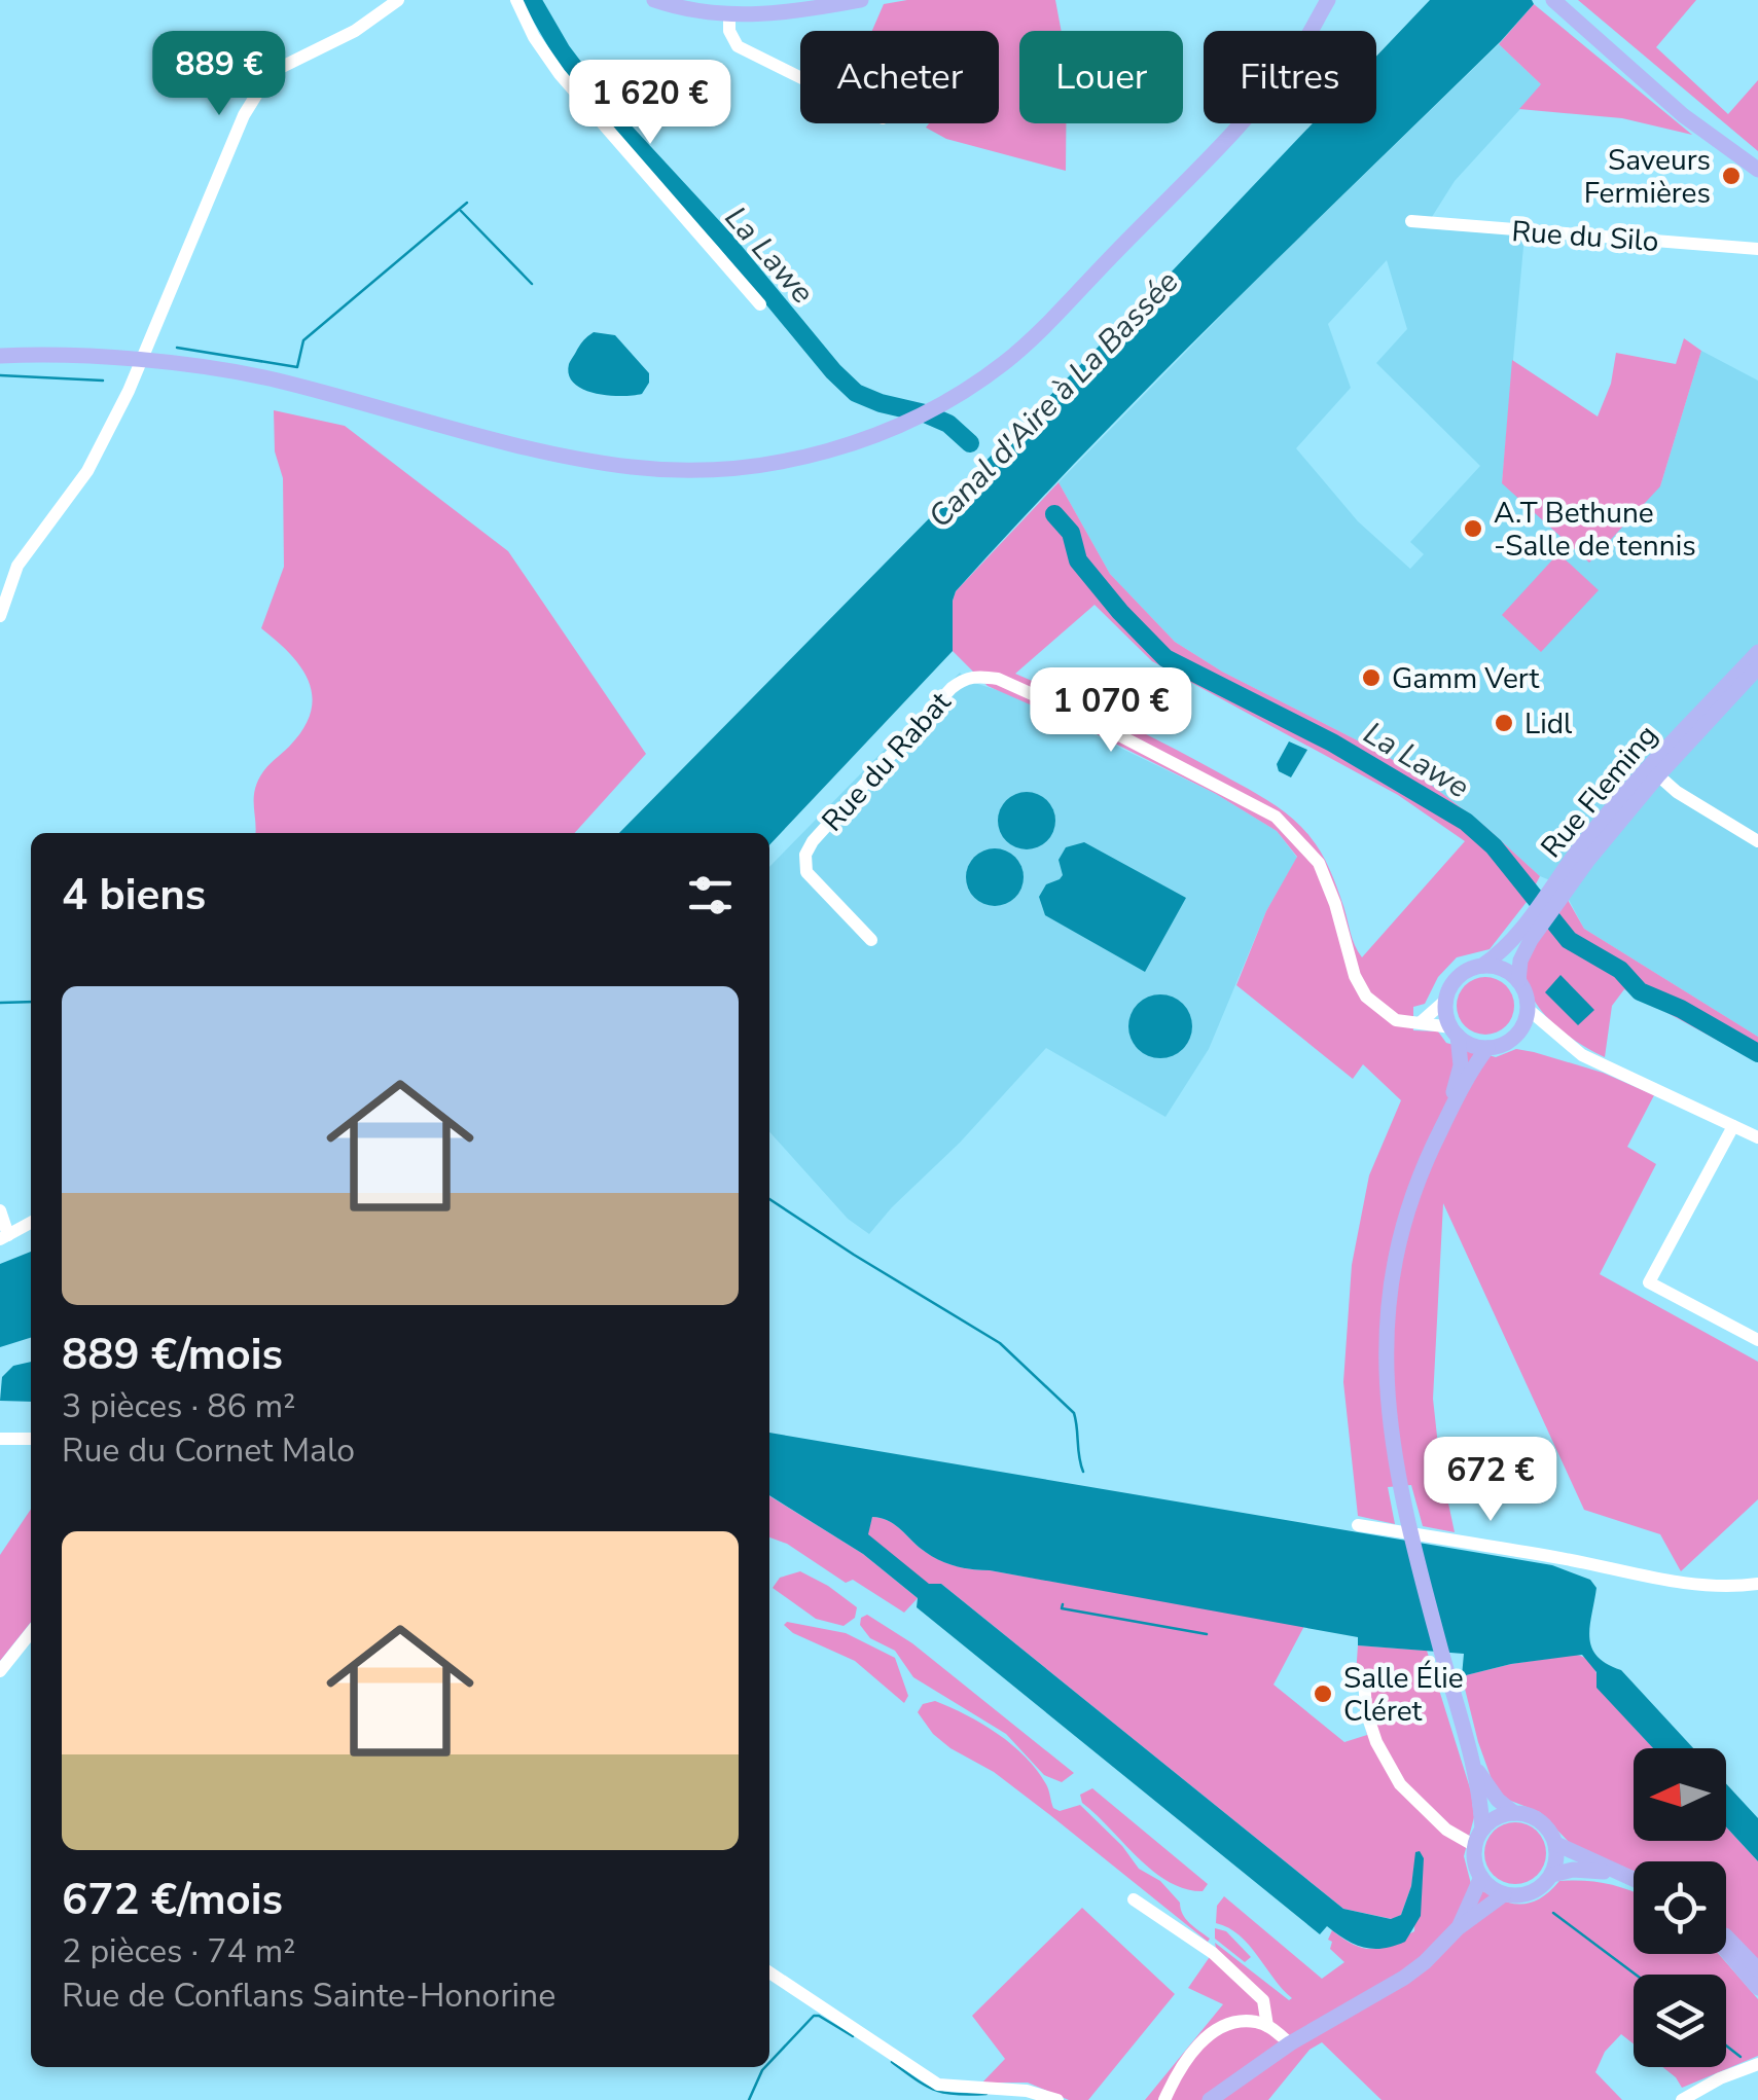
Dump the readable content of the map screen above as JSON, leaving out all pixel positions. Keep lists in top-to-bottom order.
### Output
{
  "streets": {
    "main road": ["Rue Fleming"],
    "street": ["Rue du Silo", "Rue du Rabat"]
  },
  "crossings": [
    ["Rue du Rabat", "Rue Fleming"]
  ],
  "water": ["La Lawe", "Canal d'Aire à La Bassée"],
  "places": [
    "Saveurs Fermières",
    "A.T Bethune -Salle de tennis",
    "Gamm Vert",
    "Lidl",
    "Salle Élie Cléret"
  ],
  "north": "left",
  "page": {
    "price": [
      "889 €",
      "1 620 €",
      "1 070 €",
      "672 €"
    ],
    "chip": ["Acheter", "Louer", "Filtres"],
    "heading": "4 biens",
    "list": [
      {
        "name": "889 €/mois",
        "note": "3 pièces · 86 m² · Rue du Cornet Malo"
      },
      {
        "name": "672 €/mois",
        "note": "2 pièces · 74 m² · Rue de Conflans Sainte-Honorine"
      }
    ]
  }
}
